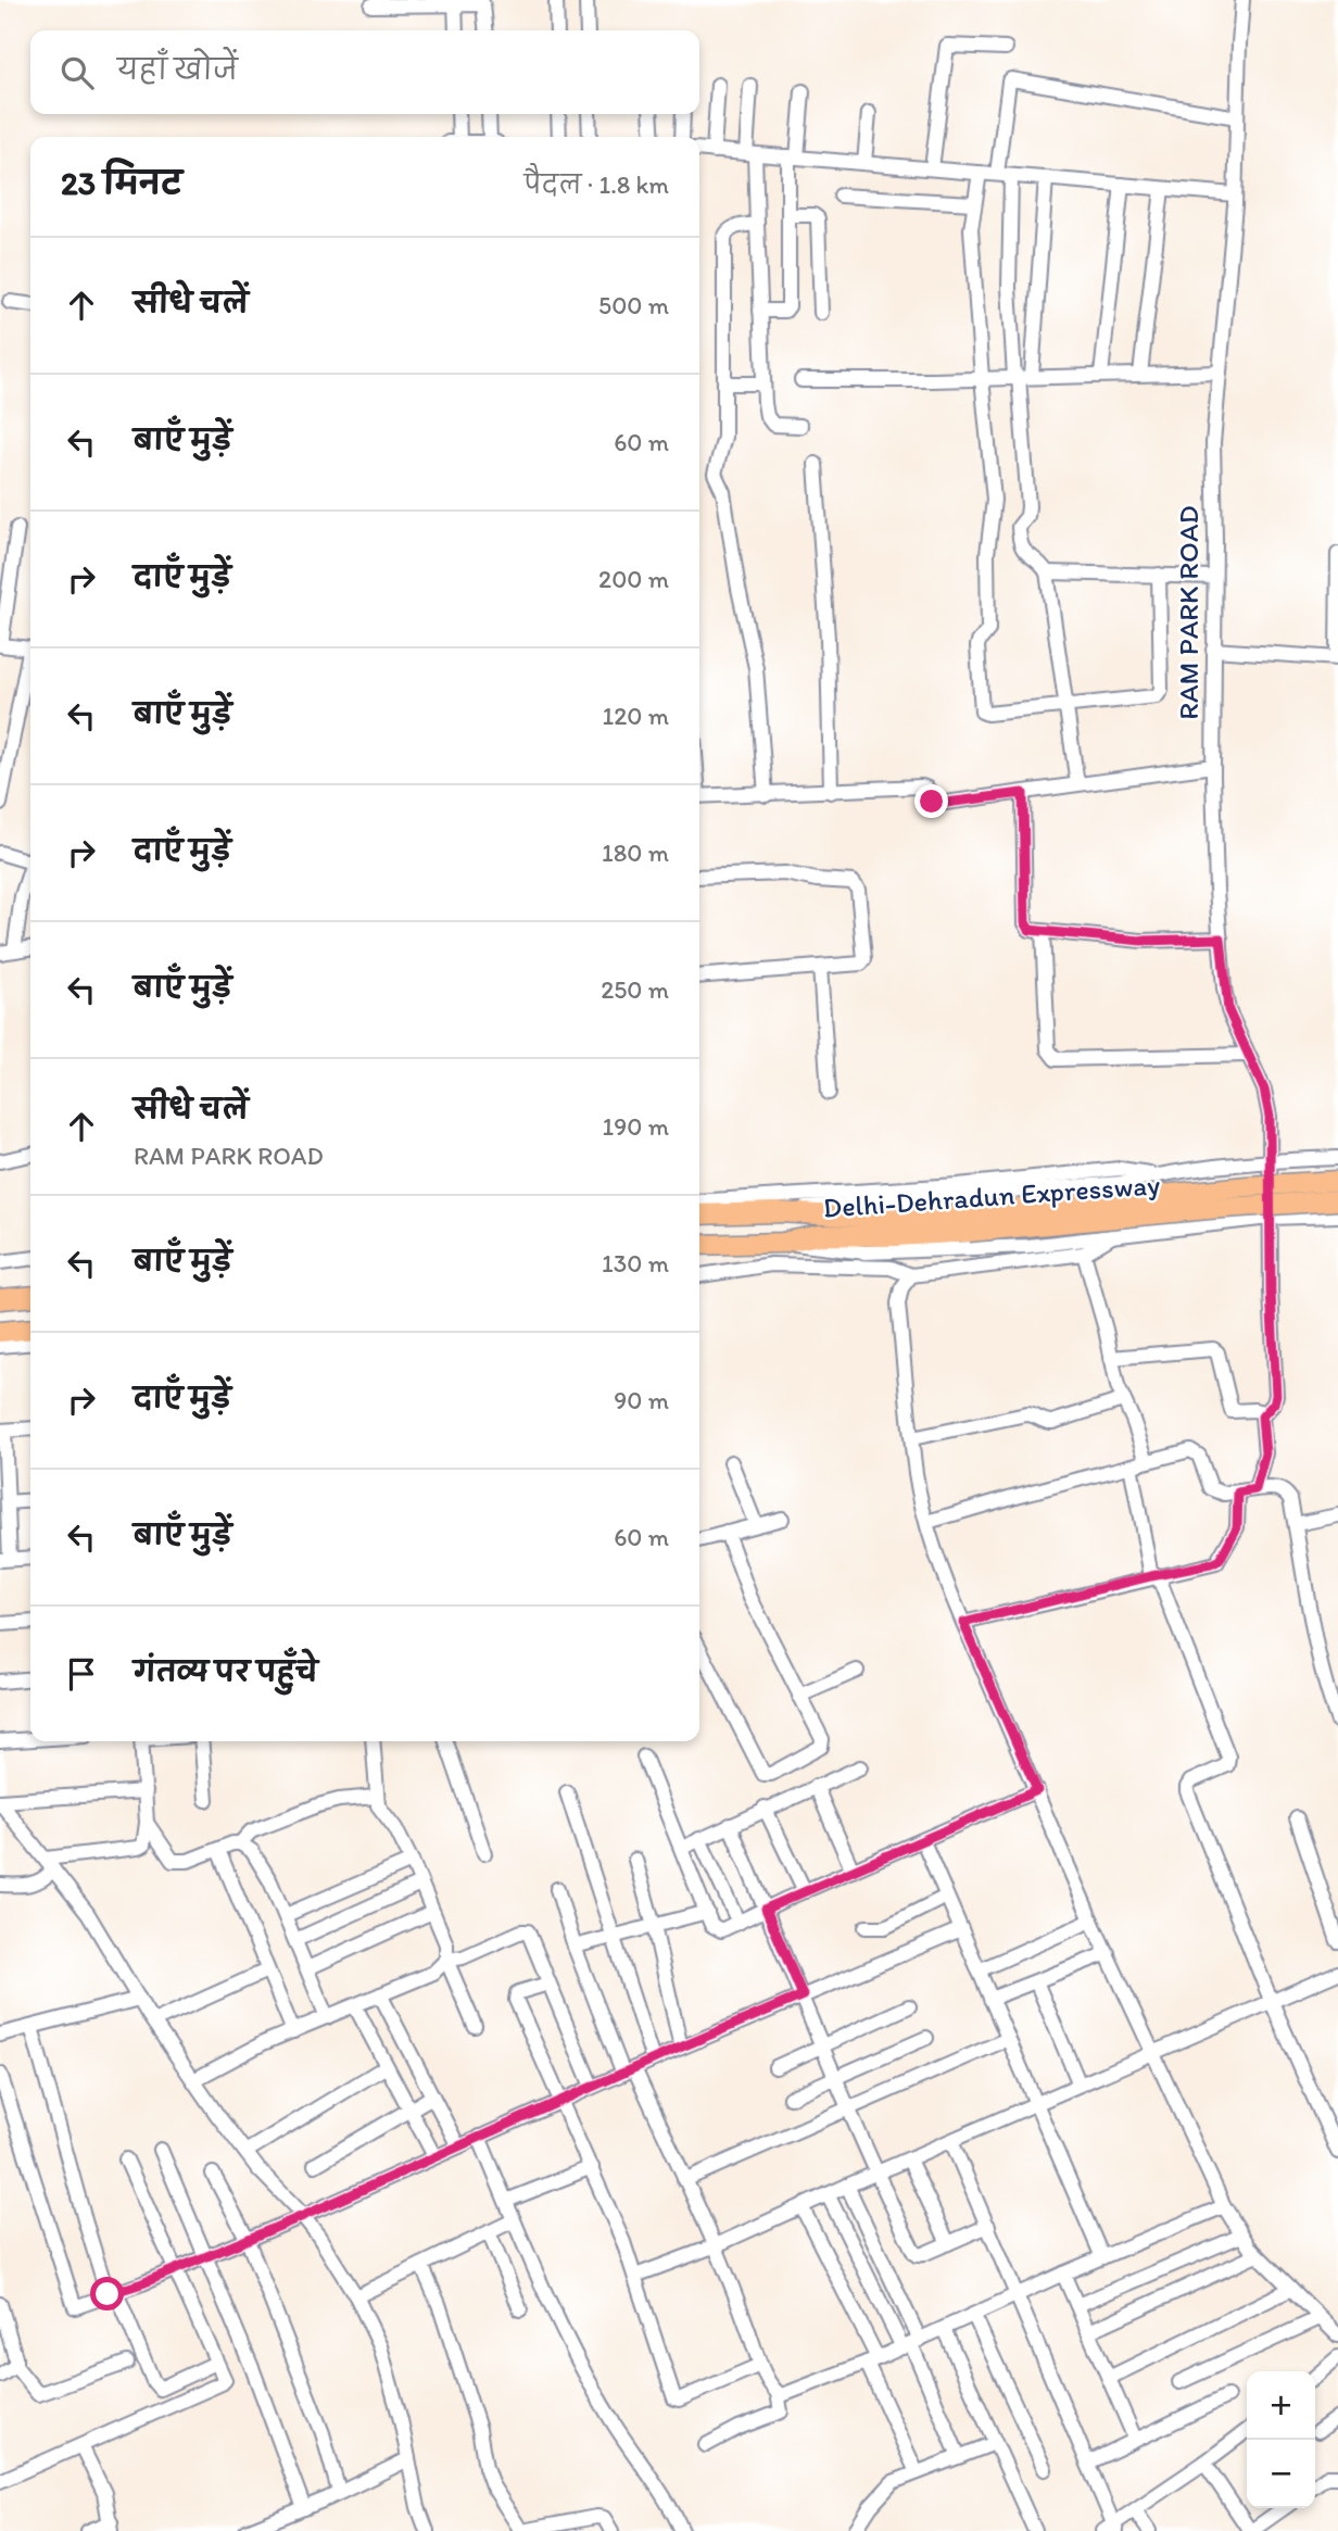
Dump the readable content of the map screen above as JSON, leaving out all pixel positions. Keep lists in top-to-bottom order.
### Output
{
  "streets": {
    "highway": ["Delhi-Dehradun Expressway"],
    "street": ["RAM PARK ROAD"]
  },
  "page": {
    "search": "यहाँ खोजें",
    "heading": ["23 मिनट", "पैदल · 1.8 km"],
    "list": [
      ["सीधे चलें", "500 m"],
      ["बाएँ मुड़ें", "60 m"],
      ["दाएँ मुड़ें", "200 m"],
      ["बाएँ मुड़ें", "120 m"],
      ["दाएँ मुड़ें", "180 m"],
      ["बाएँ मुड़ें", "250 m"],
      ["सीधे चलें", "RAM PARK ROAD", "190 m"],
      ["बाएँ मुड़ें", "130 m"],
      ["दाएँ मुड़ें", "90 m"],
      ["बाएँ मुड़ें", "60 m"],
      "गंतव्य पर पहुँचे"
    ],
    "map_buttons": ["+", "−"]
  }
}
